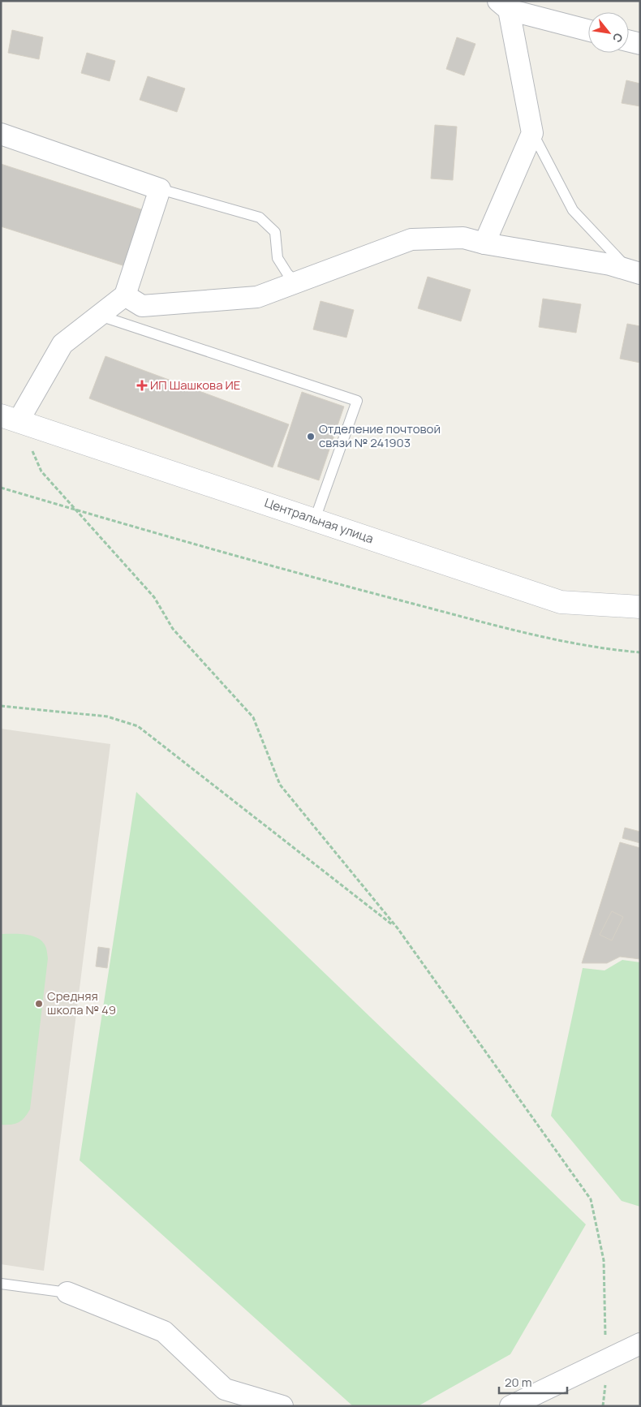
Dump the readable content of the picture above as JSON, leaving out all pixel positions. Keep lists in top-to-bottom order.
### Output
{
  "streets": {
    "street": ["Центральная улица"]
  },
  "places": {
    "health": ["ИП Шашкова ИЕ"],
    "other": ["Отделение почтовой связи № 241903", "Средняя школа № 49"]
  },
  "scale_bar": "20 m",
  "north": "bottom right"
}
